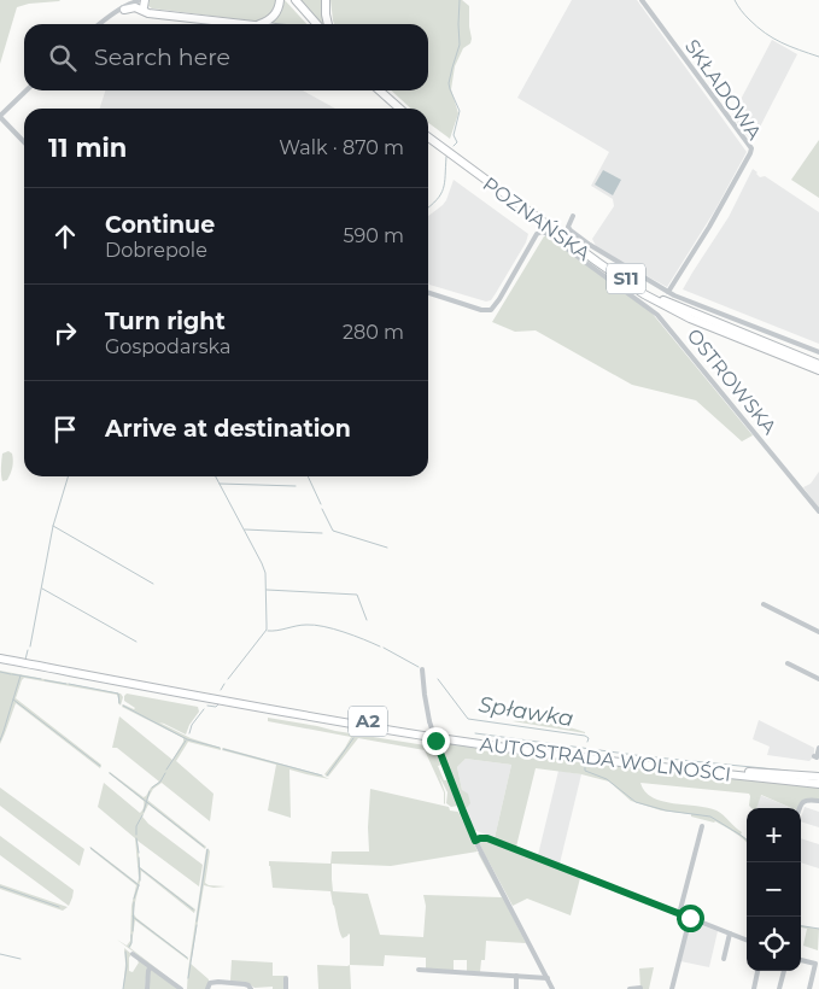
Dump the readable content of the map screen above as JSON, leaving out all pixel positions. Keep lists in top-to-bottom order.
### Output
{
  "streets": {
    "highway": [
      "POZNAŃSKA",
      "S11",
      "A2",
      "AUTOSTRADA WOLNOŚCI"
    ],
    "street": ["SKŁADOWA", "OSTROWSKA"]
  },
  "water": ["Spławka"],
  "page": {
    "search": "Search here",
    "heading": ["11 min", "Walk · 870 m"],
    "list": [
      ["Continue", "Dobrepole", "590 m"],
      ["Turn right", "Gospodarska", "280 m"],
      "Arrive at destination"
    ],
    "map_buttons": ["+", "−"]
  }
}
